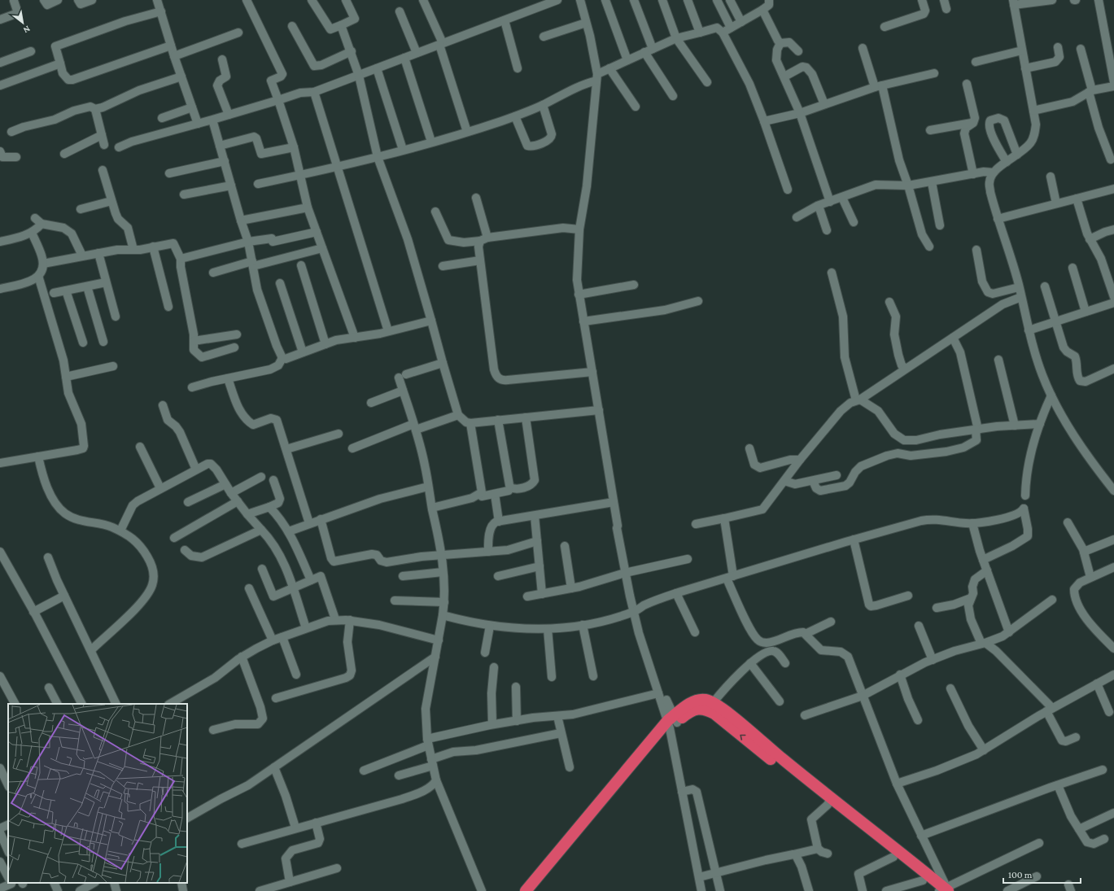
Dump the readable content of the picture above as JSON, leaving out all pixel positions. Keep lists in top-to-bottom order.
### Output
{
  "scale_bar": "100 m",
  "north": "bottom right"
}
